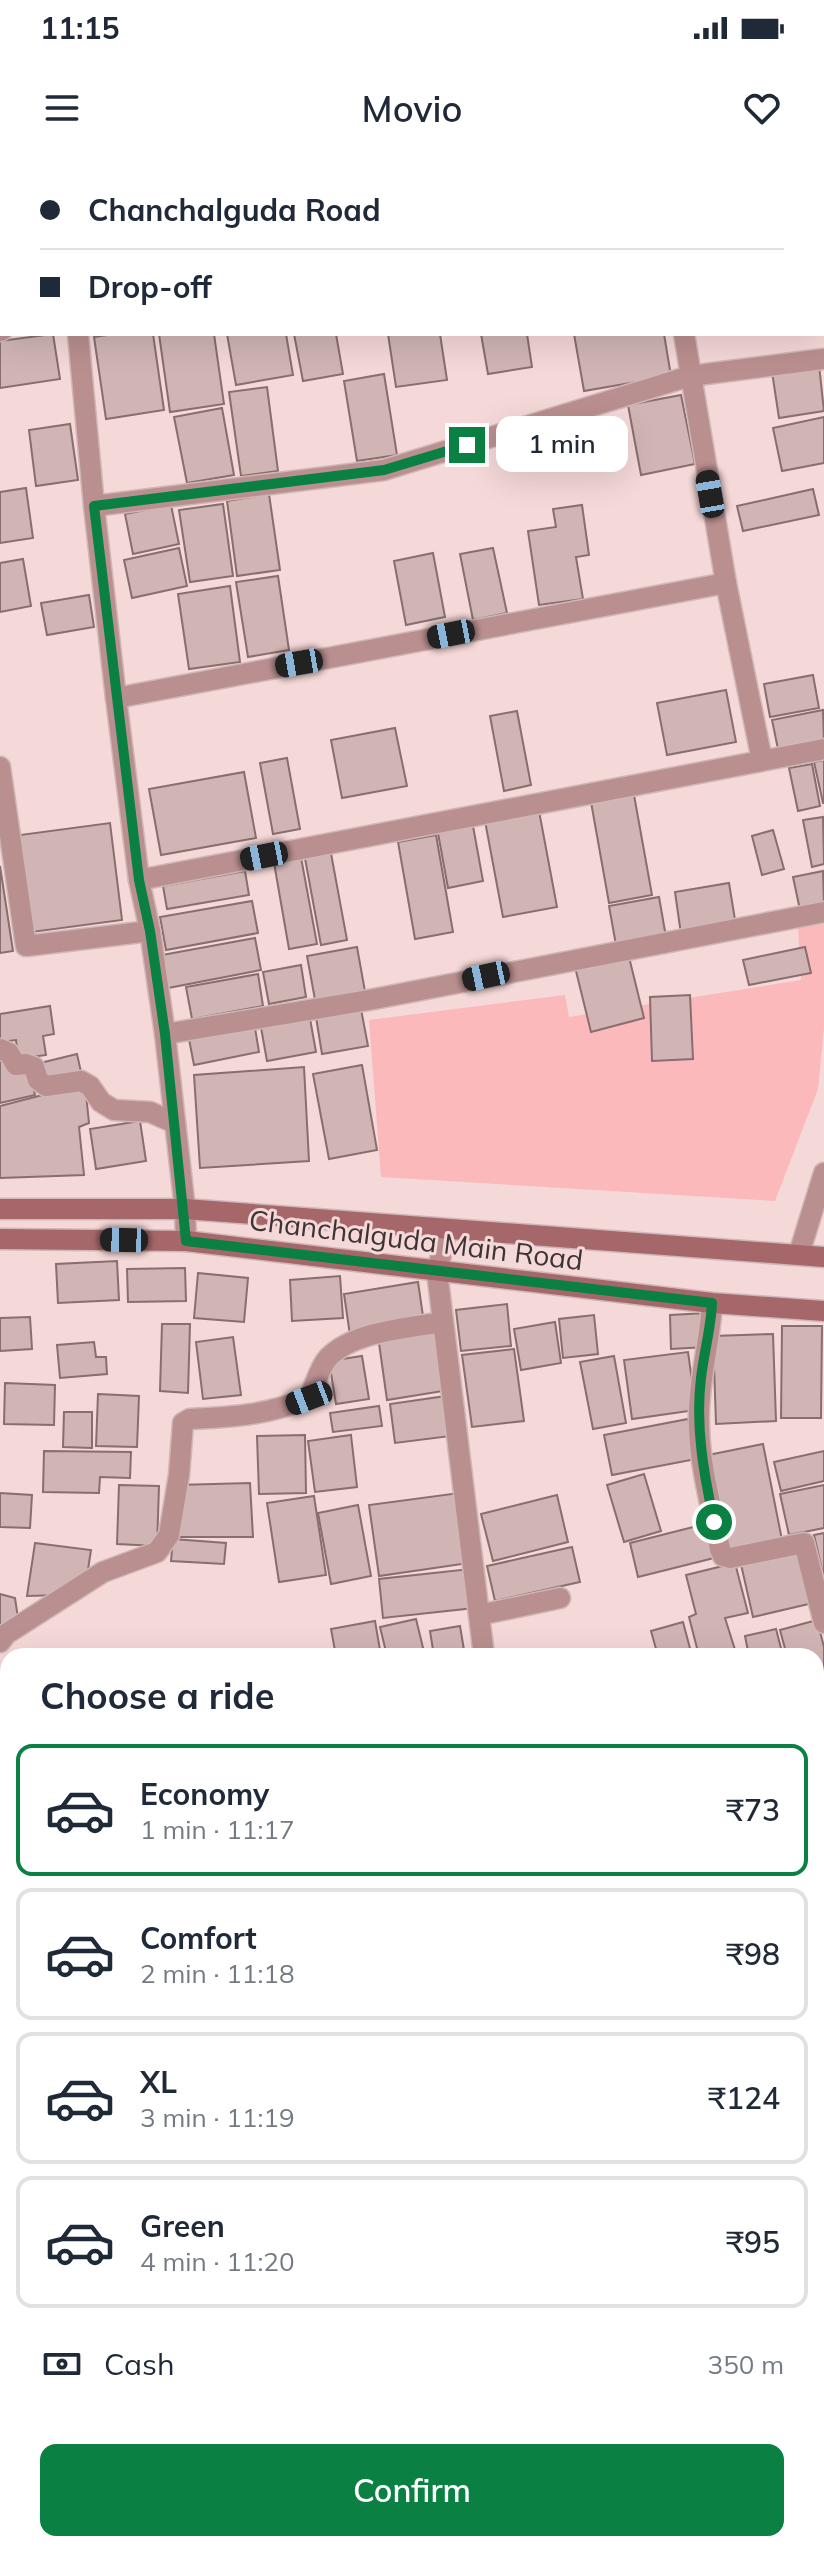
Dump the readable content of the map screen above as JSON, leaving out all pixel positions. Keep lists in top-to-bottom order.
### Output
{
  "streets": {
    "main road": ["Chanchalguda Main Road"]
  },
  "page": {
    "status": "11:15",
    "header": "Movio",
    "banner": ["Chanchalguda Road", "Drop-off"],
    "bubble": "1 min",
    "heading": "Choose a ride",
    "list": [
      {
        "name": "Economy",
        "note": "1 min · 11:17",
        "value": "₹73"
      },
      {
        "name": "Comfort",
        "note": "2 min · 11:18",
        "value": "₹98"
      },
      {
        "name": "XL",
        "note": "3 min · 11:19",
        "value": "₹124"
      },
      {
        "name": "Green",
        "note": "4 min · 11:20",
        "value": "₹95"
      }
    ],
    "pay": ["Cash", "350 m"],
    "buttons": "Confirm"
  }
}
